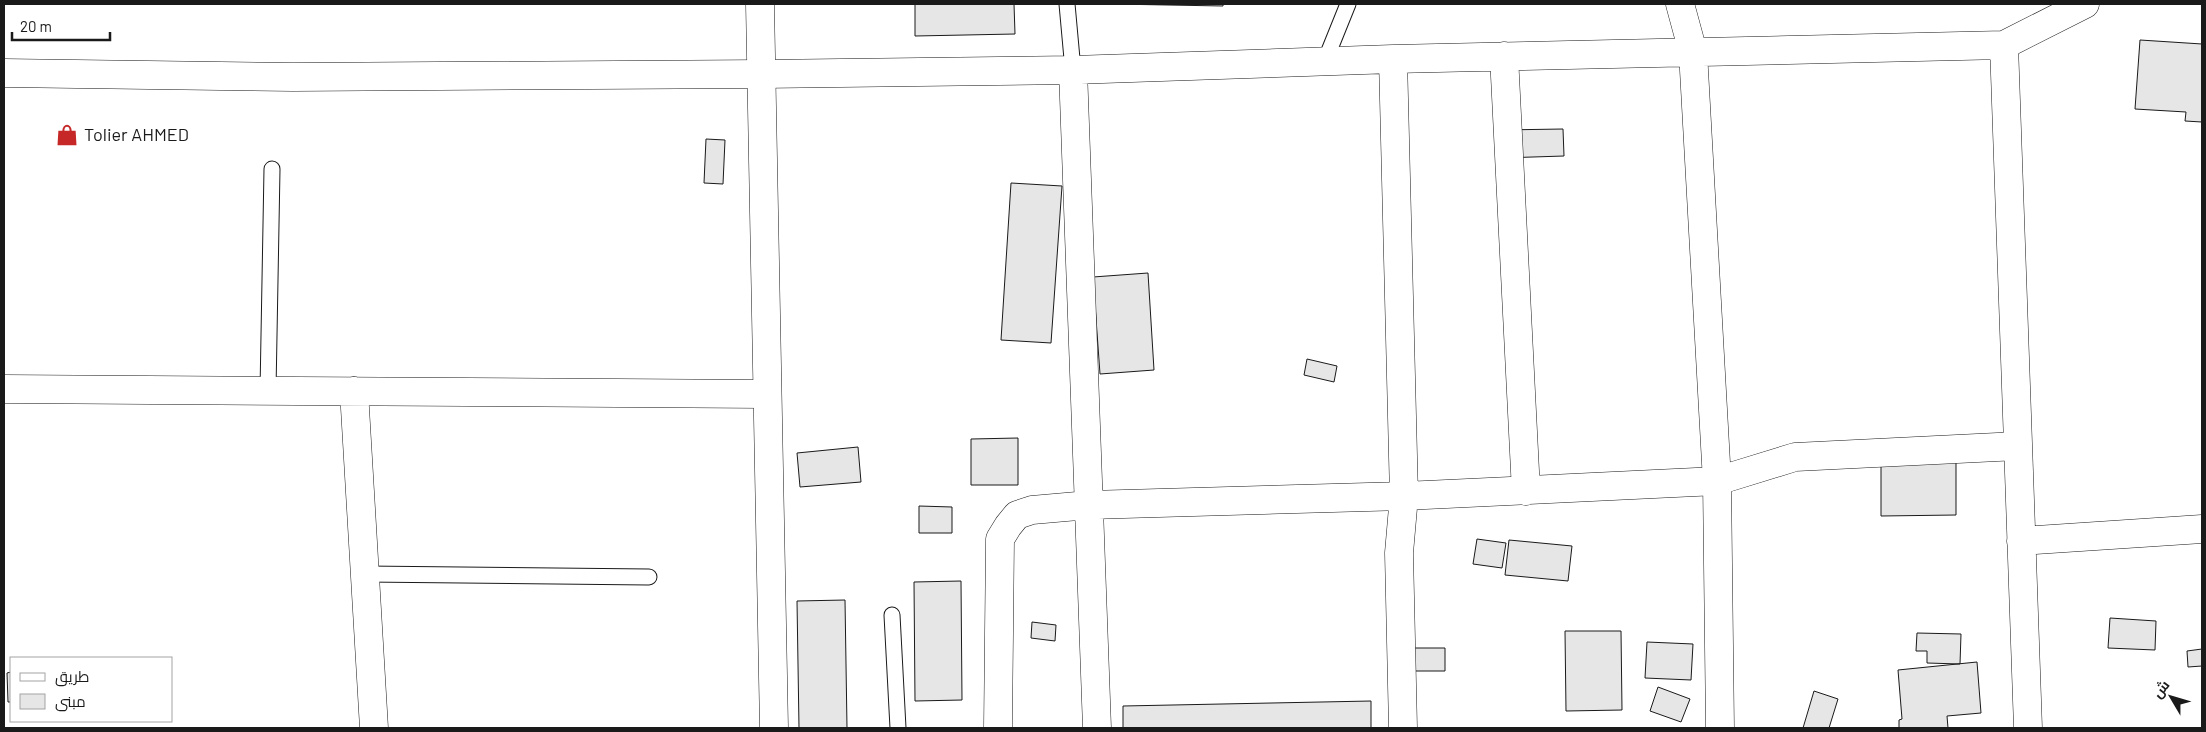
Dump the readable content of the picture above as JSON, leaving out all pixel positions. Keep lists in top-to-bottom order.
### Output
{
  "places": {
    "shop": ["Tolier AHMED"]
  },
  "legend": ["طريق", "مبنى"],
  "scale_bar": "20 m",
  "north": "top left"
}
